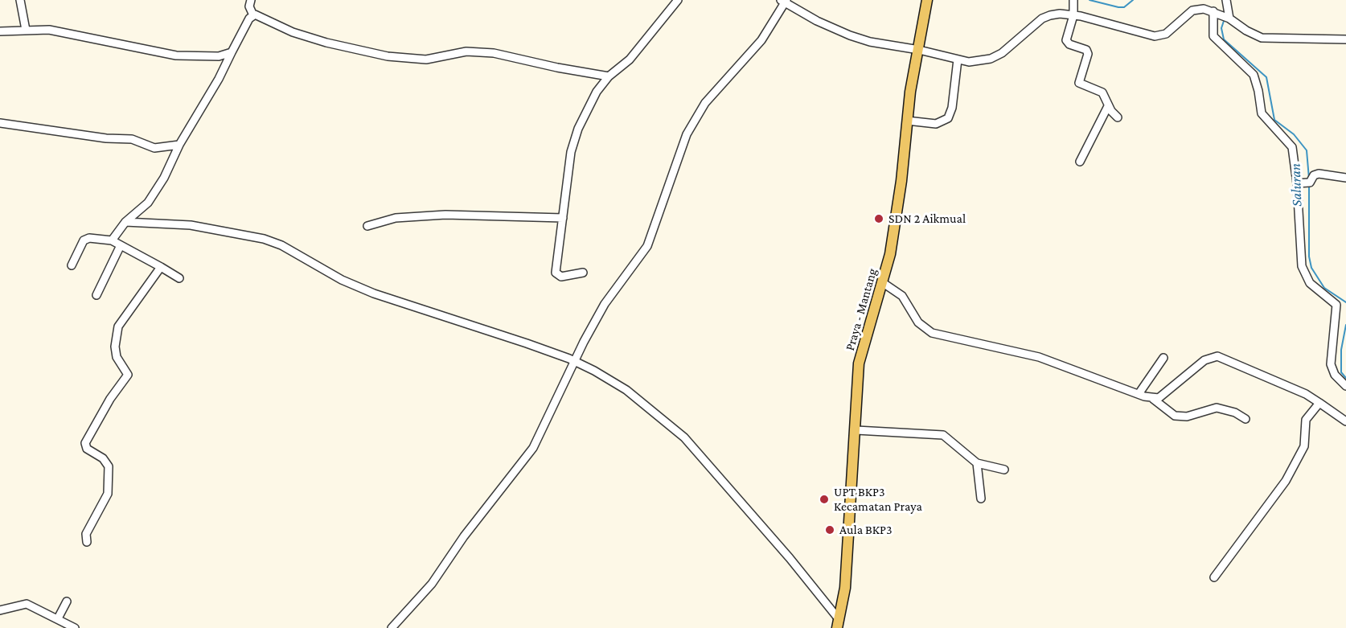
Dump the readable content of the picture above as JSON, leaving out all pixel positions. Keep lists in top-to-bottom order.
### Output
{
  "streets": {
    "main road": ["Praya - Mantang"]
  },
  "water": ["Saluran"],
  "places": ["SDN 2 Aikmual", "UPT BKP3 Kecamatan Praya", "Aula BKP3"]
}
